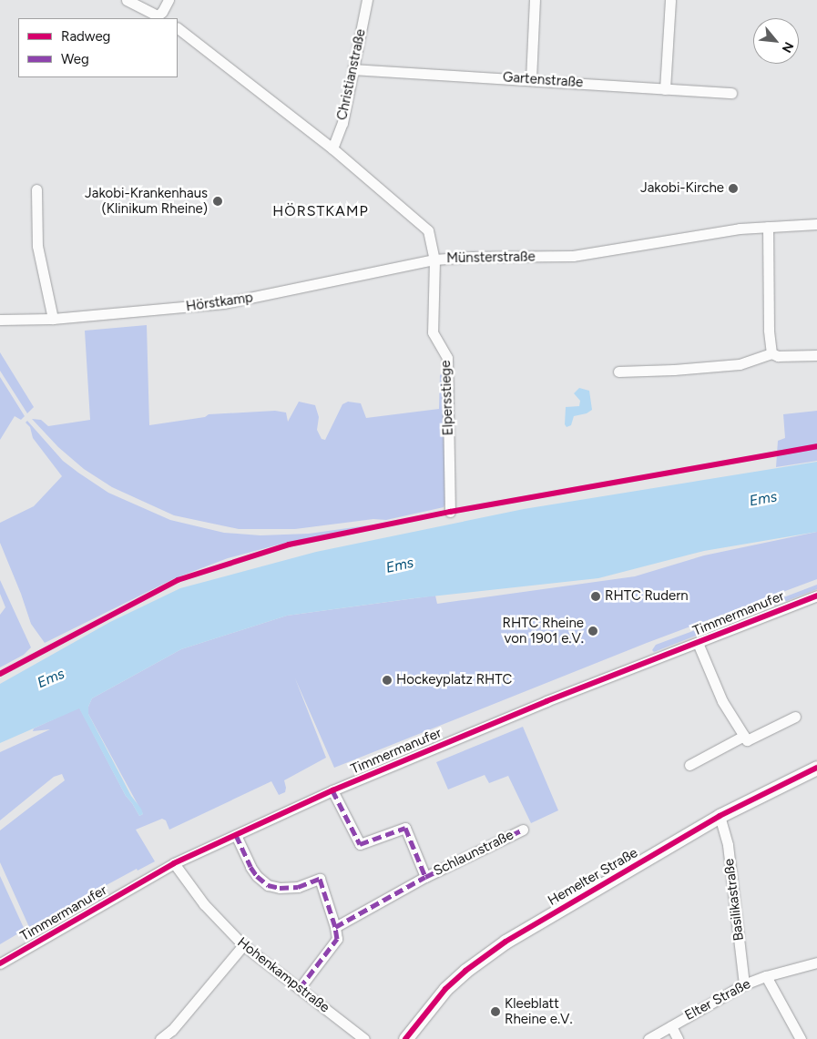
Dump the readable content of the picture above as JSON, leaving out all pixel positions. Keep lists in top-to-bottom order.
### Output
{
  "streets": {
    "main road": ["Hemelter Straße"],
    "street": [
      "Christianstraße",
      "Gartenstraße",
      "Münsterstraße",
      "Hörstkamp",
      "Elpersstiege",
      "Timmermanufer",
      "Schlaunstraße",
      "Basilikastraße",
      "Hohenkampstraße",
      "Elter Straße"
    ]
  },
  "crossings": [
    ["Christianstraße", "Gartenstraße"],
    ["Christianstraße", "Münsterstraße"],
    ["Münsterstraße", "Hörstkamp"],
    ["Münsterstraße", "Elpersstiege"],
    ["Hörstkamp", "Elpersstiege"],
    ["Timmermanufer", "Schlaunstraße"],
    ["Timmermanufer", "Hohenkampstraße"],
    ["Hemelter Straße", "Basilikastraße"],
    ["Basilikastraße", "Elter Straße"]
  ],
  "districts": ["HÖRSTKAMP"],
  "water": ["Ems"],
  "places": [
    "Jakobi-Kirche",
    "Jakobi-Krankenhaus (Klinikum Rheine)",
    "RHTC Rudern",
    "RHTC Rheine von 1901 e.V.",
    "Hockeyplatz RHTC",
    "Kleeblatt Rheine e.V."
  ],
  "legend": ["Radweg", "Weg"],
  "north": "bottom right"
}
